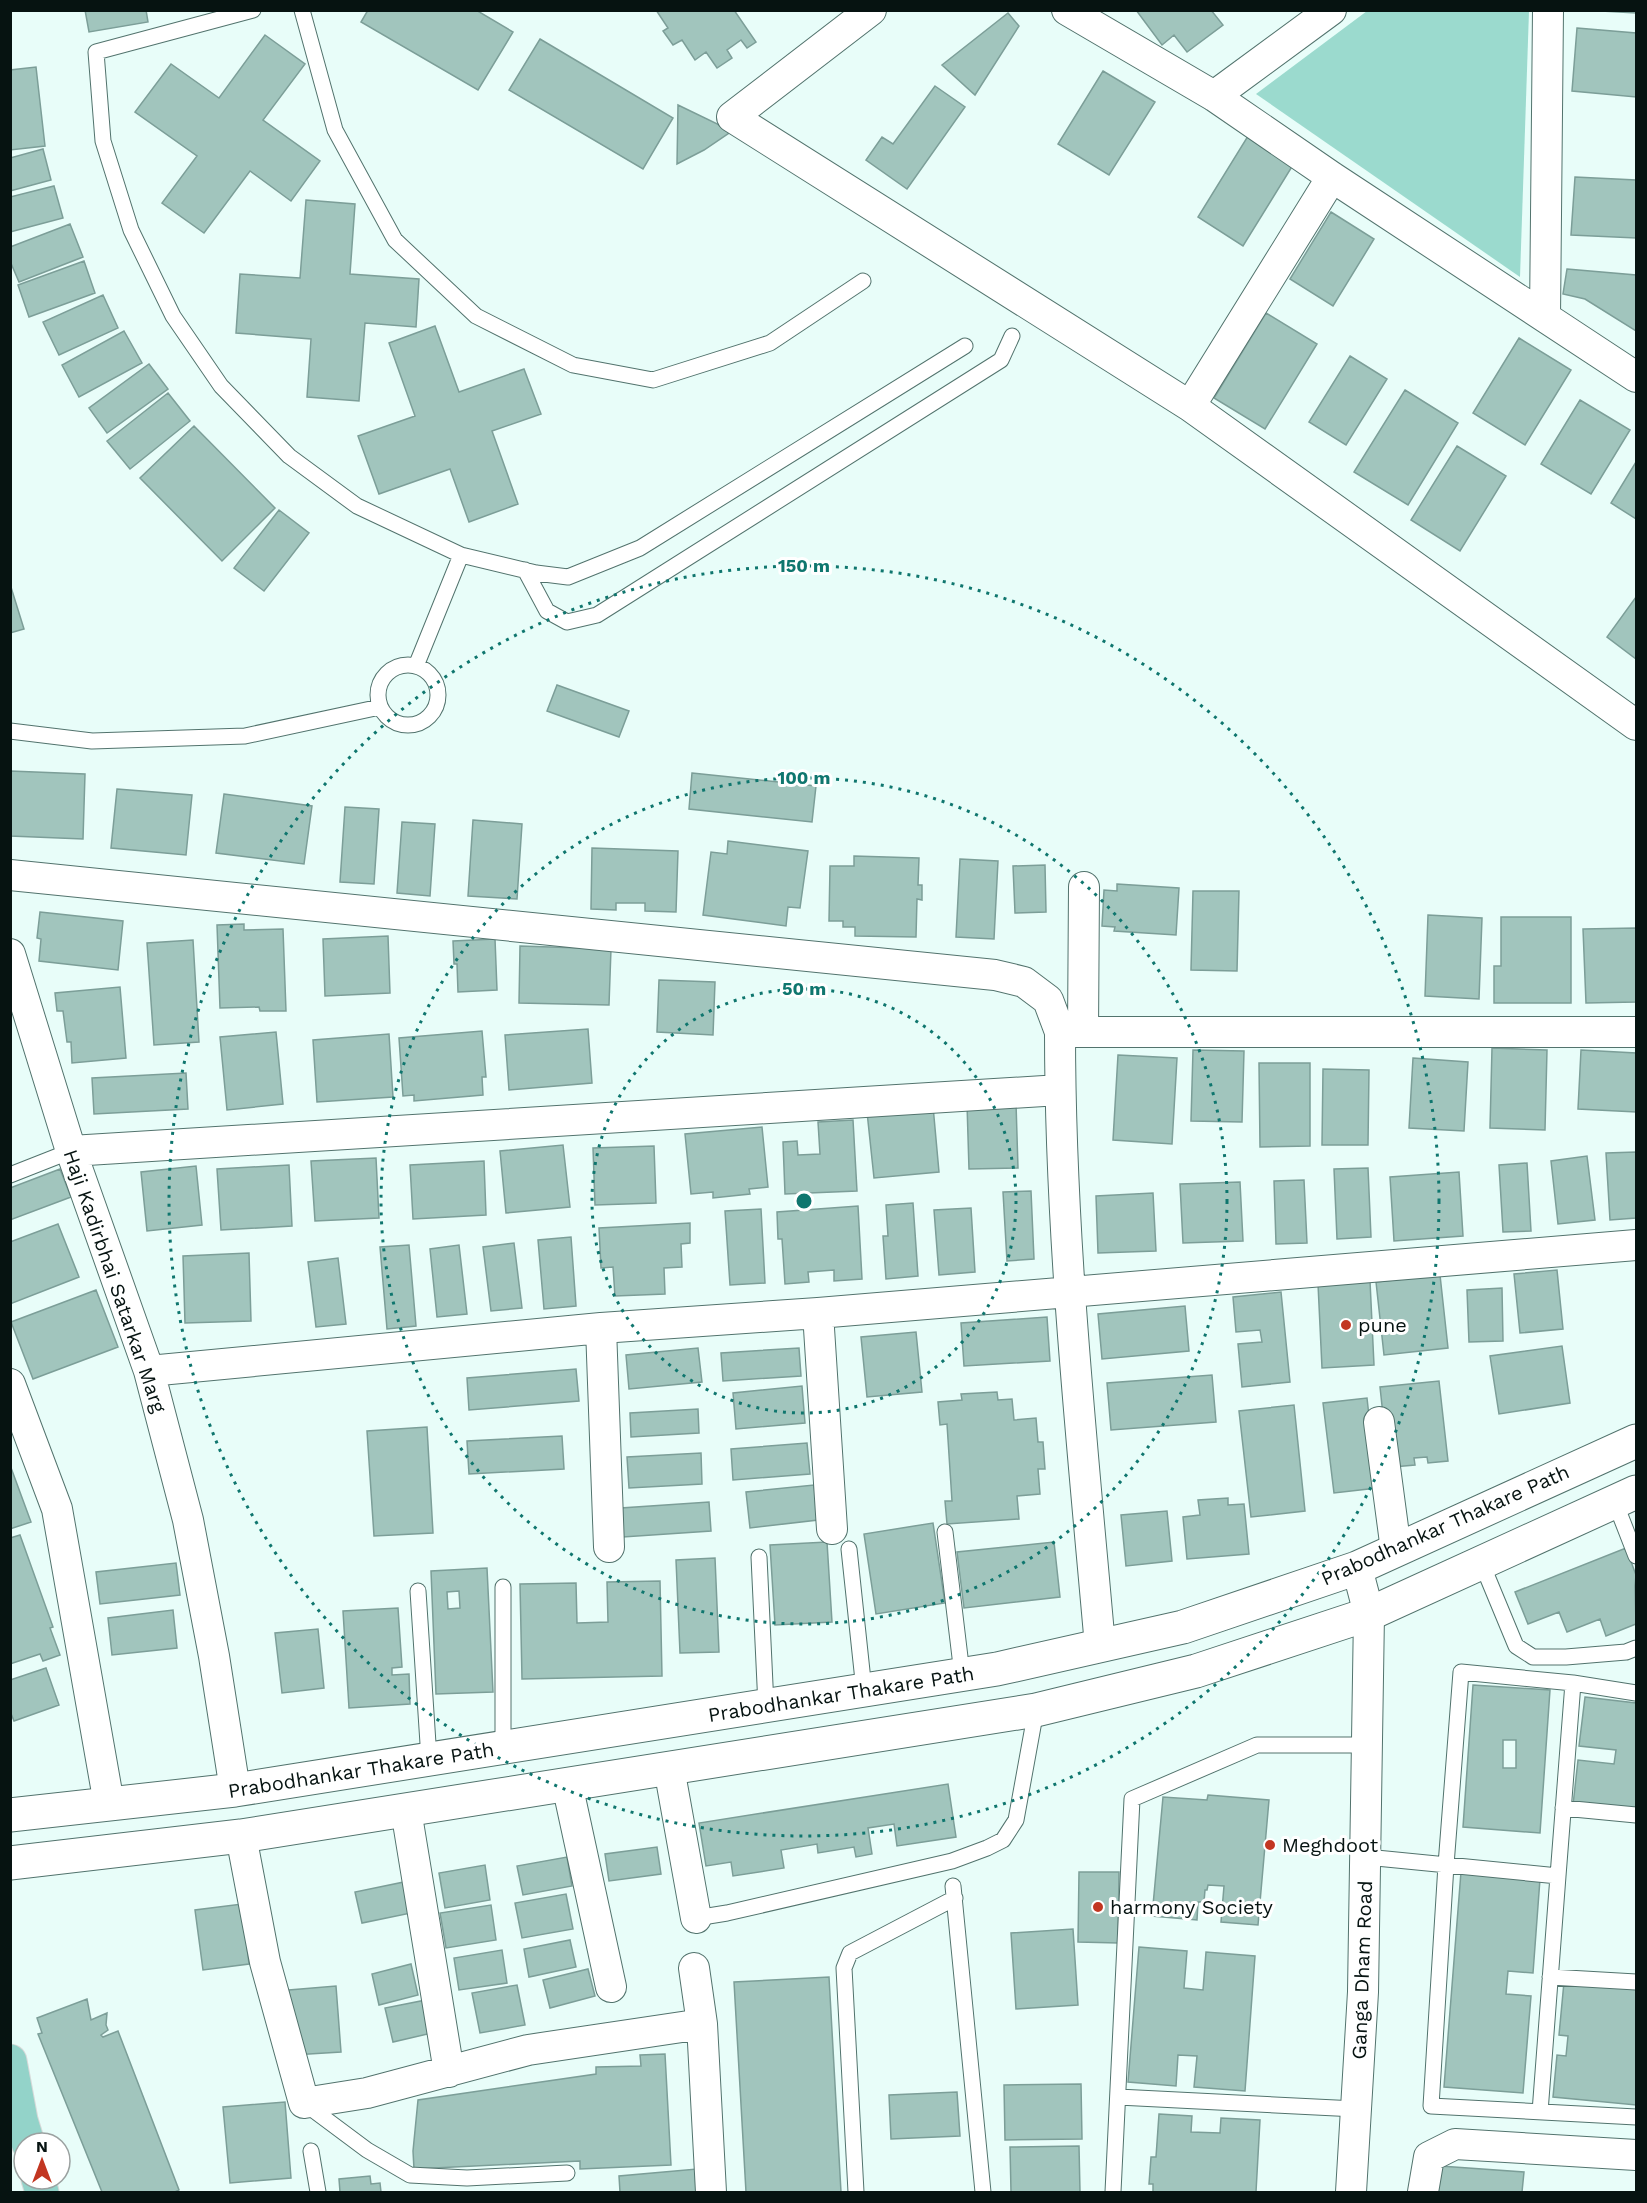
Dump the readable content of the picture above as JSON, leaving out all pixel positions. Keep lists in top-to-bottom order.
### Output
{
  "streets": {
    "main road": ["Prabodhankar Thakare Path"],
    "street": ["Haji Kadirbhai Satarkar Marg", "Ganga Dham Road"]
  },
  "crossings": [
    ["Haji Kadirbhai Satarkar Marg", "Prabodhankar Thakare Path"],
    ["Prabodhankar Thakare Path", "Ganga Dham Road"]
  ],
  "places": ["pune", "Meghdoot", "harmony Society"],
  "north": "top",
  "rings": ["150 m", "100 m", "50 m"]
}
